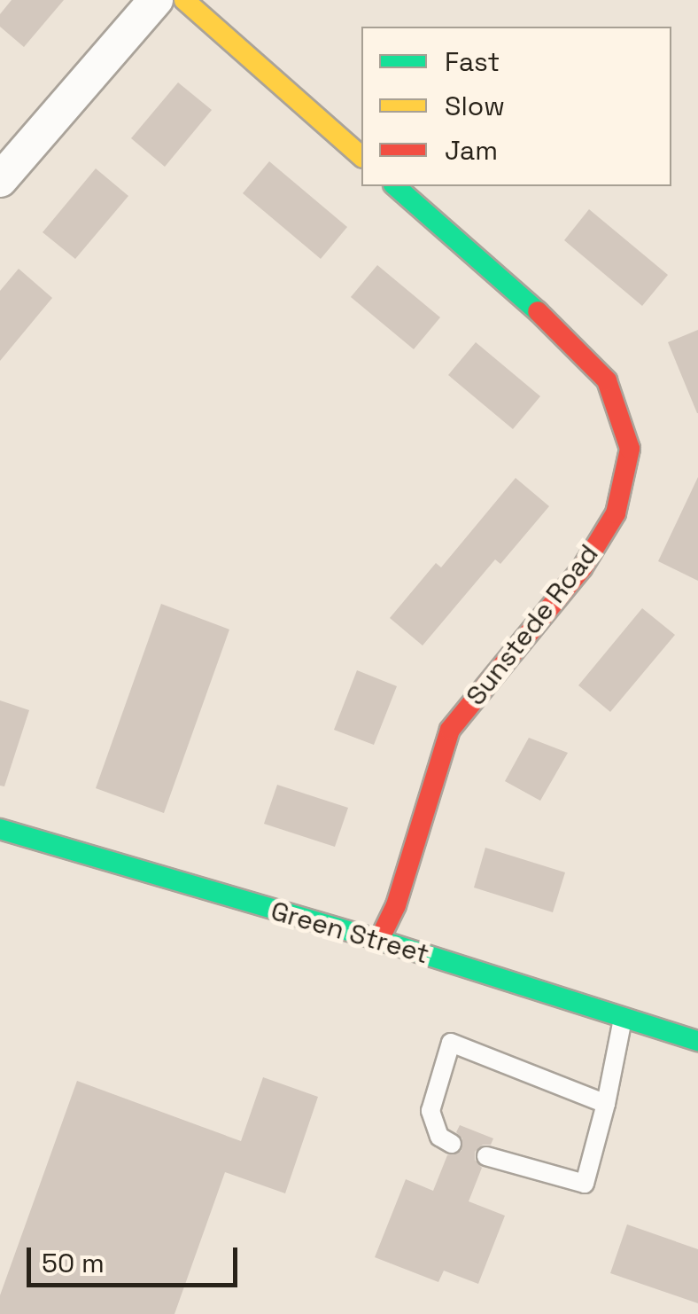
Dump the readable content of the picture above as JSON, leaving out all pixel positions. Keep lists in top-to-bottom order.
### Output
{
  "streets": {
    "street": ["Sunstede Road", "Green Street"]
  },
  "crossings": [
    ["Sunstede Road", "Green Street"]
  ],
  "legend": ["Fast", "Slow", "Jam"],
  "scale_bar": "50 m"
}
